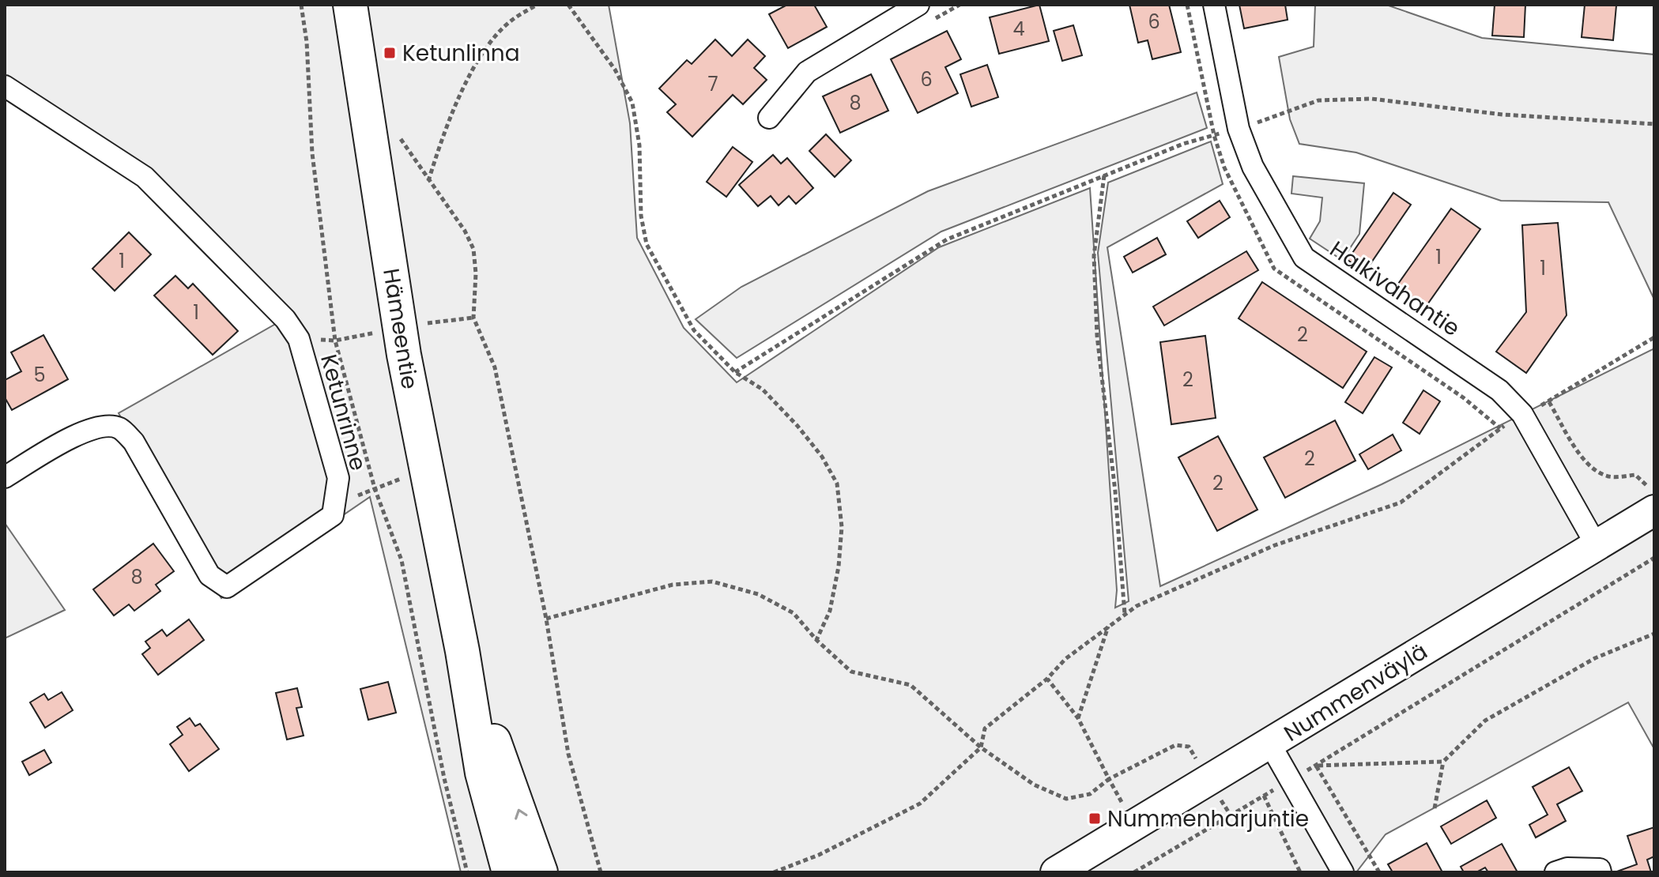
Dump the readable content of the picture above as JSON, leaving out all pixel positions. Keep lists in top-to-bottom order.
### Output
{
  "streets": {
    "main road": ["Hämeentie"],
    "street": ["Halkivahantie", "Ketunrinne", "Nummenväylä"]
  },
  "crossings": [
    ["Halkivahantie", "Nummenväylä"]
  ],
  "places": {
    "transit": ["Ketunlinna", "Nummenharjuntie"]
  },
  "house_numbers": [
    "6",
    "4",
    "6",
    "7",
    "8",
    "1",
    "1",
    "1",
    "1",
    "2",
    "5",
    "2",
    "2",
    "2",
    "8"
  ]
}
